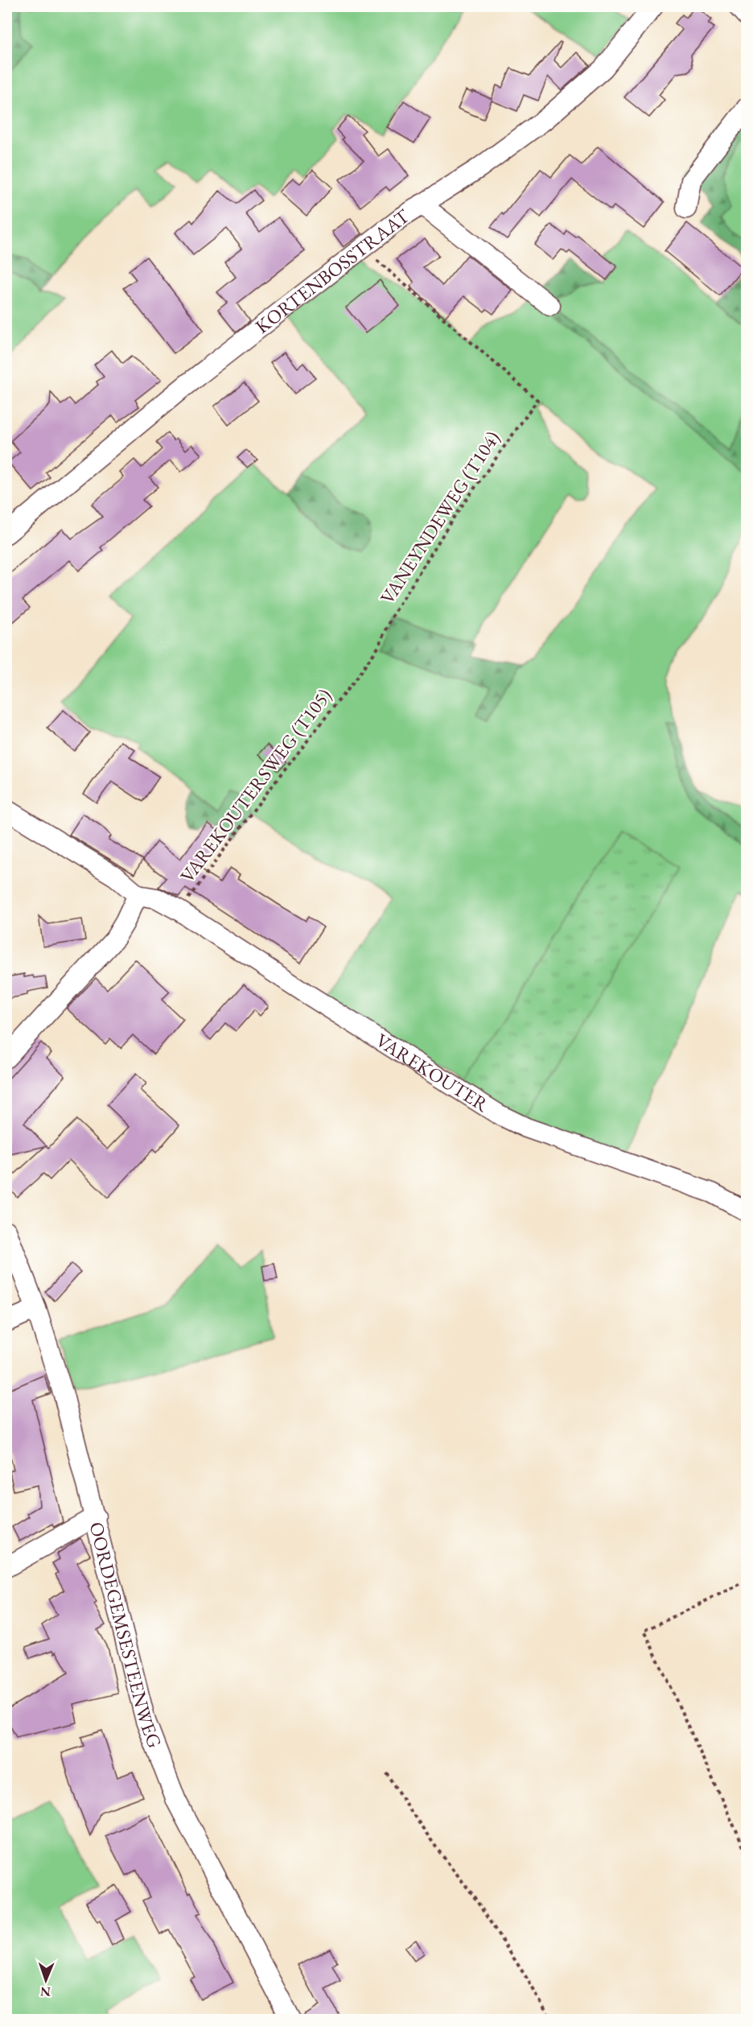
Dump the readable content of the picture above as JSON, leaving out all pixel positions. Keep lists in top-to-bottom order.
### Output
{
  "streets": {
    "street": ["KORTENBOSSTRAAT", "VAREKOUTER", "OORDEGEMSESTEENWEG"],
    "path": ["VANEYNDEWEG (T104)", "VAREKOUTERSWEG (T105)"]
  },
  "crossings": [
    ["KORTENBOSSTRAAT", "VANEYNDEWEG (T104)"],
    ["VANEYNDEWEG (T104)", "VAREKOUTERSWEG (T105)"],
    ["VAREKOUTERSWEG (T105)", "VAREKOUTER"]
  ],
  "north": "bottom"
}
